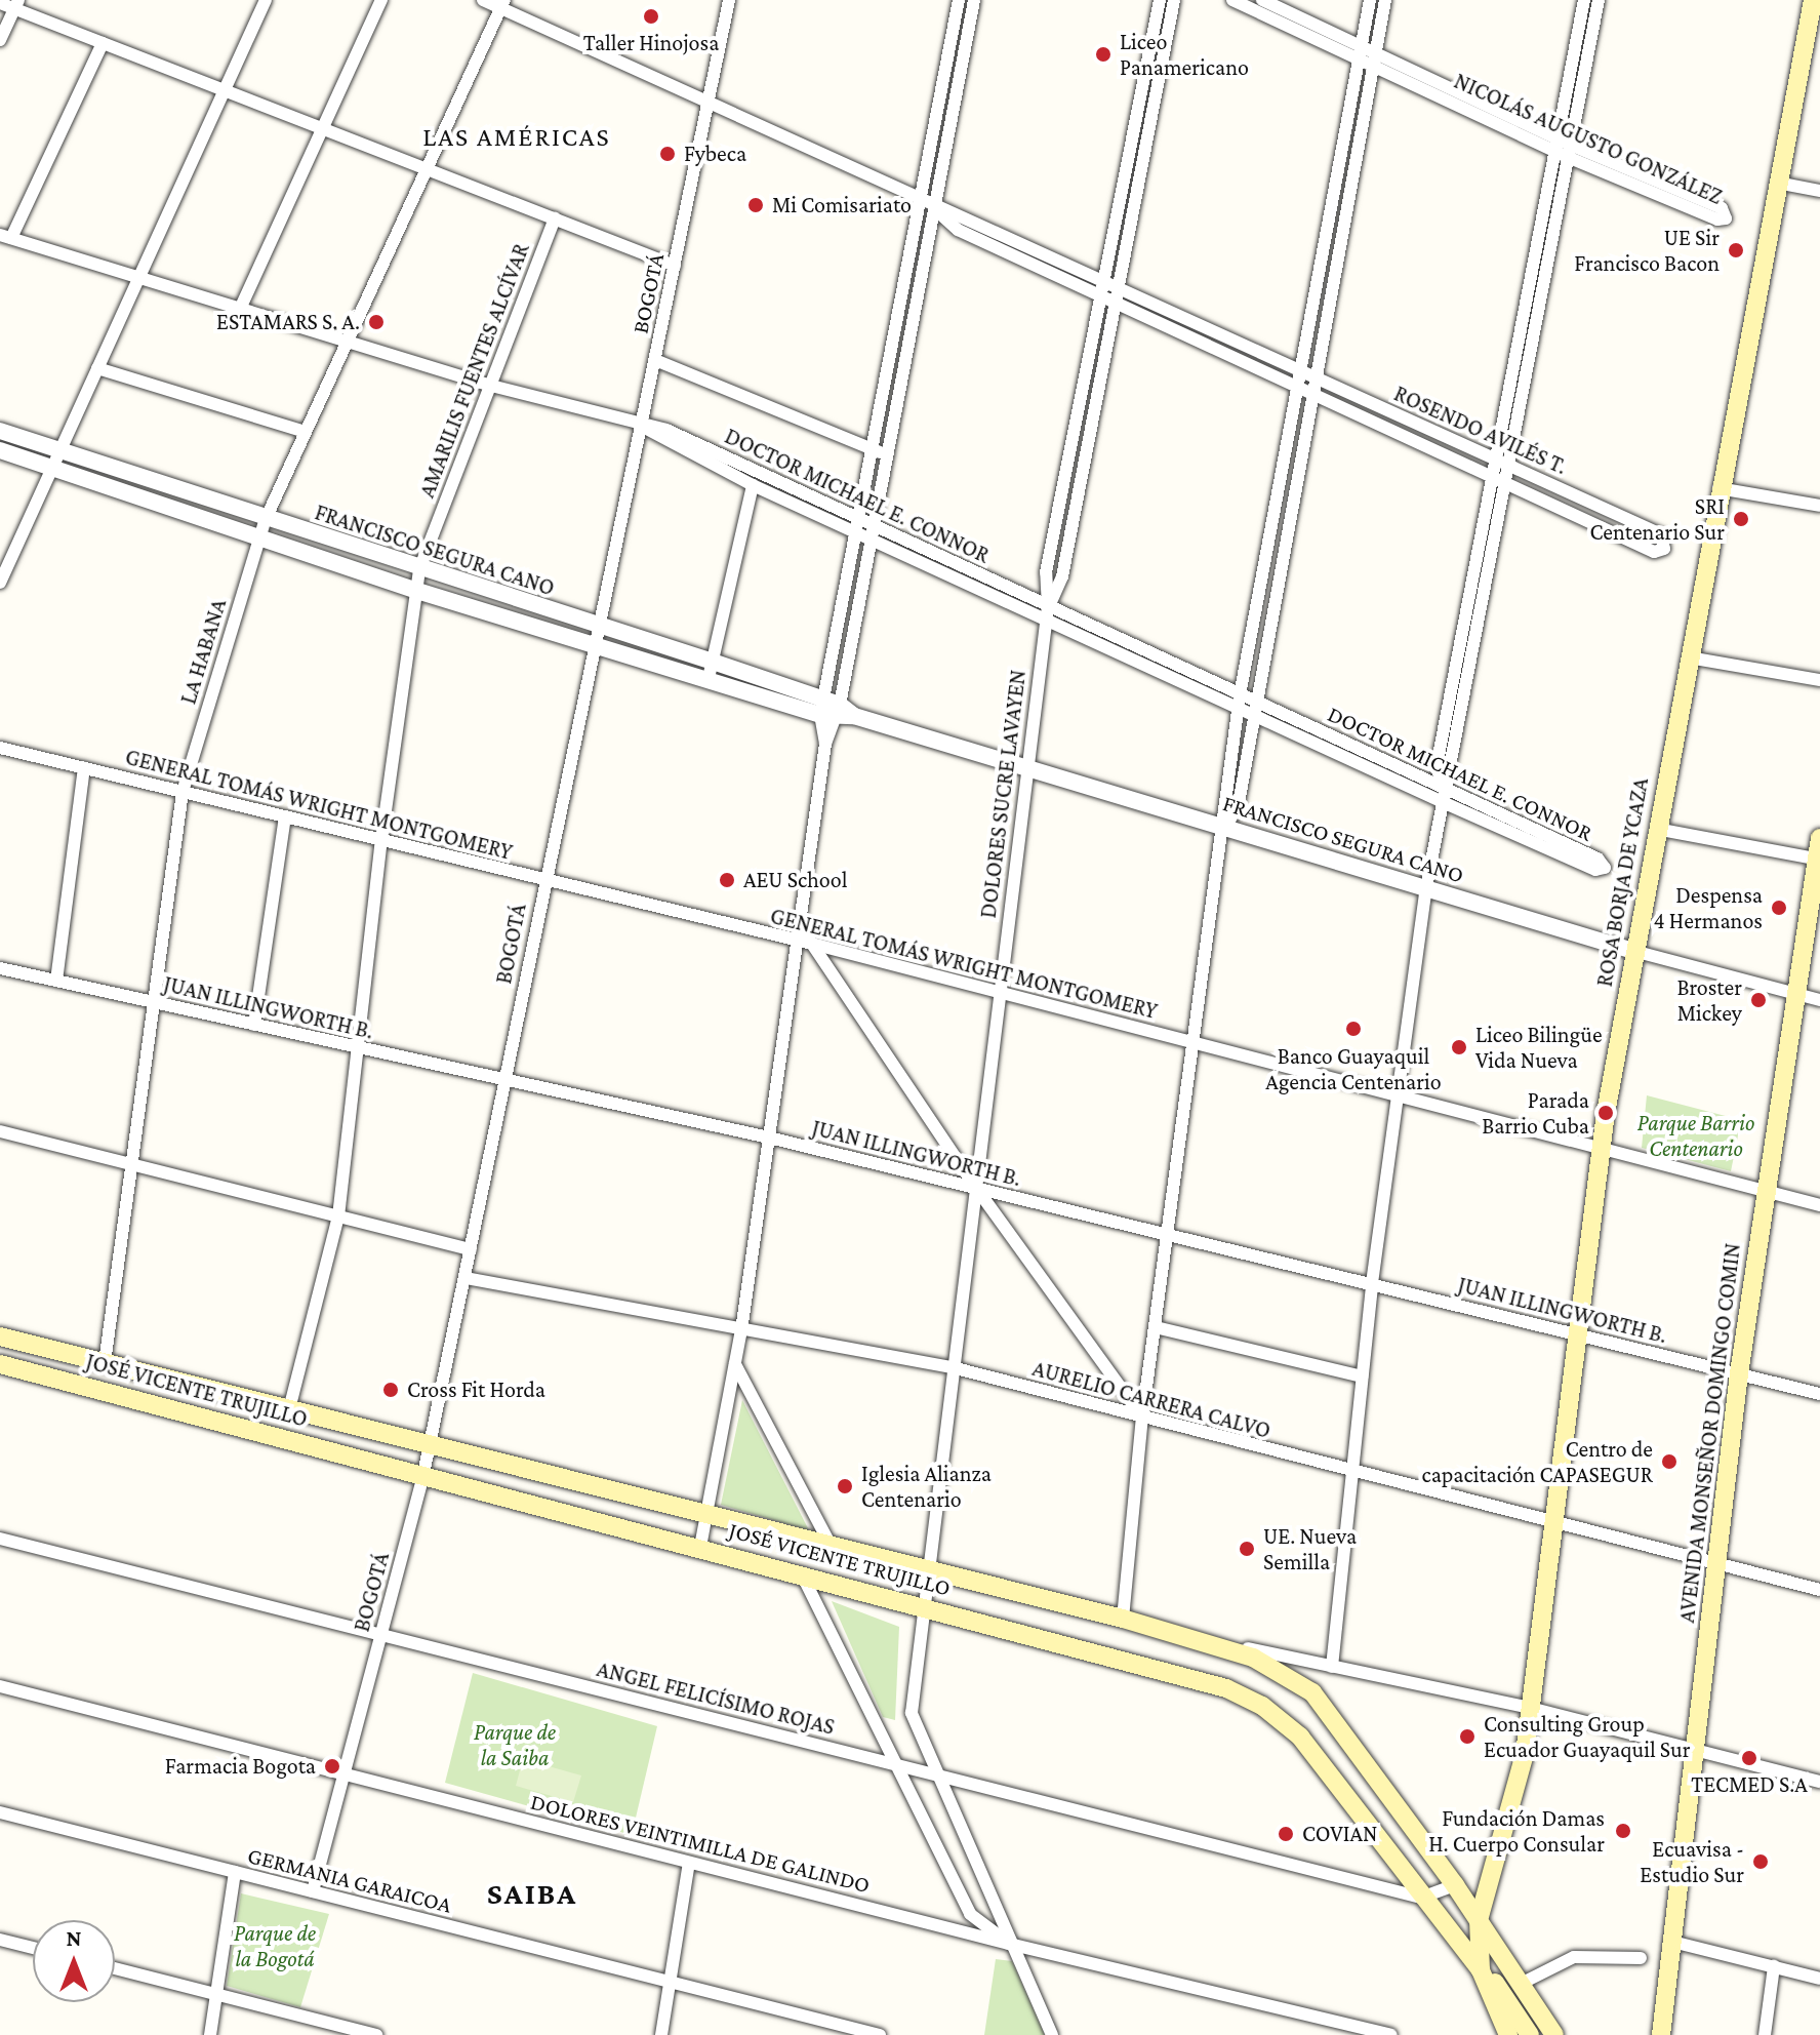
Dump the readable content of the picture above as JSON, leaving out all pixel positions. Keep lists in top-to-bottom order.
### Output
{
  "streets": {
    "main road": ["ROSA BORJA DE YCAZA", "JOSÉ VICENTE TRUJILLO", "AVENIDA MONSEÑOR DOMINGO COMIN"],
    "street": [
      "NICOLÁS AUGUSTO GONZÁLEZ",
      "BOGOTÁ",
      "AMARILIS FUENTES ALCÍVAR",
      "ROSENDO AVILÉS T.",
      "DOCTOR MICHAEL E. CONNOR",
      "FRANCISCO SEGURA CANO",
      "LA HABANA",
      "DOLORES SUCRE LAVAYEN",
      "GENERAL TOMÁS WRIGHT MONTGOMERY",
      "JUAN ILLINGWORTH B.",
      "AURELIO CARRERA CALVO",
      "ANGEL FELICÍSIMO ROJAS",
      "DOLORES VEINTIMILLA DE GALINDO",
      "GERMANIA GARAICOA"
    ]
  },
  "crossings": [
    ["BOGOTÁ", "ROSENDO AVILÉS T."],
    ["BOGOTÁ", "DOCTOR MICHAEL E. CONNOR"],
    ["BOGOTÁ", "FRANCISCO SEGURA CANO"],
    ["BOGOTÁ", "GENERAL TOMÁS WRIGHT MONTGOMERY"],
    ["BOGOTÁ", "JUAN ILLINGWORTH B."],
    ["BOGOTÁ", "JOSÉ VICENTE TRUJILLO"],
    ["BOGOTÁ", "AURELIO CARRERA CALVO"],
    ["BOGOTÁ", "ANGEL FELICÍSIMO ROJAS"],
    ["BOGOTÁ", "DOLORES VEINTIMILLA DE GALINDO"],
    ["BOGOTÁ", "GERMANIA GARAICOA"],
    ["AMARILIS FUENTES ALCÍVAR", "DOCTOR MICHAEL E. CONNOR"],
    ["AMARILIS FUENTES ALCÍVAR", "FRANCISCO SEGURA CANO"],
    ["AMARILIS FUENTES ALCÍVAR", "GENERAL TOMÁS WRIGHT MONTGOMERY"],
    ["AMARILIS FUENTES ALCÍVAR", "JUAN ILLINGWORTH B."],
    ["AMARILIS FUENTES ALCÍVAR", "JOSÉ VICENTE TRUJILLO"],
    ["ROSENDO AVILÉS T.", "LA HABANA"],
    ["ROSENDO AVILÉS T.", "DOLORES SUCRE LAVAYEN"],
    ["DOCTOR MICHAEL E. CONNOR", "LA HABANA"],
    ["DOCTOR MICHAEL E. CONNOR", "DOLORES SUCRE LAVAYEN"],
    ["FRANCISCO SEGURA CANO", "LA HABANA"],
    ["FRANCISCO SEGURA CANO", "DOLORES SUCRE LAVAYEN"],
    ["FRANCISCO SEGURA CANO", "ROSA BORJA DE YCAZA"],
    ["FRANCISCO SEGURA CANO", "AVENIDA MONSEÑOR DOMINGO COMIN"],
    ["LA HABANA", "GENERAL TOMÁS WRIGHT MONTGOMERY"],
    ["LA HABANA", "JUAN ILLINGWORTH B."],
    ["LA HABANA", "JOSÉ VICENTE TRUJILLO"],
    ["DOLORES SUCRE LAVAYEN", "GENERAL TOMÁS WRIGHT MONTGOMERY"],
    ["DOLORES SUCRE LAVAYEN", "JUAN ILLINGWORTH B."],
    ["DOLORES SUCRE LAVAYEN", "JOSÉ VICENTE TRUJILLO"],
    ["DOLORES SUCRE LAVAYEN", "AURELIO CARRERA CALVO"],
    ["DOLORES SUCRE LAVAYEN", "ANGEL FELICÍSIMO ROJAS"],
    ["DOLORES SUCRE LAVAYEN", "DOLORES VEINTIMILLA DE GALINDO"],
    ["GENERAL TOMÁS WRIGHT MONTGOMERY", "ROSA BORJA DE YCAZA"],
    ["GENERAL TOMÁS WRIGHT MONTGOMERY", "AVENIDA MONSEÑOR DOMINGO COMIN"],
    ["ROSA BORJA DE YCAZA", "JUAN ILLINGWORTH B."],
    ["ROSA BORJA DE YCAZA", "JOSÉ VICENTE TRUJILLO"],
    ["ROSA BORJA DE YCAZA", "AURELIO CARRERA CALVO"],
    ["JUAN ILLINGWORTH B.", "AVENIDA MONSEÑOR DOMINGO COMIN"],
    ["JOSÉ VICENTE TRUJILLO", "AVENIDA MONSEÑOR DOMINGO COMIN"],
    ["JOSÉ VICENTE TRUJILLO", "ANGEL FELICÍSIMO ROJAS"],
    ["AURELIO CARRERA CALVO", "AVENIDA MONSEÑOR DOMINGO COMIN"]
  ],
  "districts": ["LAS AMÉRICAS", "SAIBA"],
  "parks": ["Parque Barrio Centenario", "Parque de la Saiba", "Parque de la Bogotá"],
  "places": [
    "Taller Hinojosa",
    "Liceo Panamericano",
    "Fybeca",
    "Mi Comisariato",
    "UE Sir Francisco Bacon",
    "ESTAMARS S. A.",
    "SRI Centenario Sur",
    "AEU School",
    "Despensa 4 Hermanos",
    "Broster Mickey",
    "Banco Guayaquil Agencia Centenario",
    "Liceo Bilingüe Vida Nueva",
    "Parada Barrio Cuba",
    "Cross Fit Horda",
    "Centro de capacitación CAPASEGUR",
    "Iglesia Alianza Centenario",
    "UE. Nueva Semilla",
    "Consulting Group Ecuador Guayaquil Sur",
    "TECMED S.A",
    "Farmacia Bogota",
    "Fundación Damas H. Cuerpo Consular",
    "COVIAN",
    "Ecuavisa - Estudio Sur"
  ],
  "north": "top"
}
